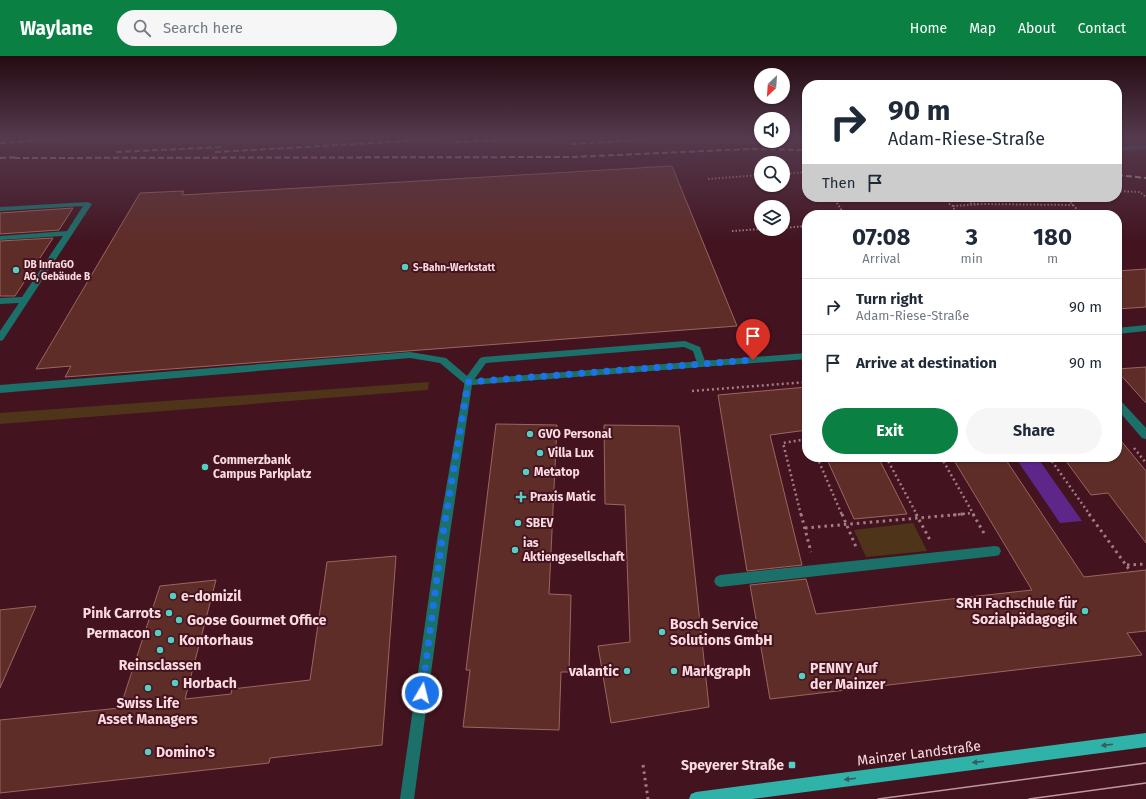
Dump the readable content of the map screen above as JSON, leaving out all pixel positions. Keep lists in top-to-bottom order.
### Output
{
  "streets": {
    "main road": ["Mainzer Landstraße"]
  },
  "one_way": ["Mainzer Landstraße"],
  "places": {
    "other": [
      "S-Bahn-Werkstatt",
      "DB InfraGO AG, Gebäude B",
      "GVO Personal",
      "Villa Lux",
      "Commerzbank Campus Parkplatz",
      "Metatop",
      "SBEV",
      "ias Aktiengesellschaft",
      "e-domizil",
      "SRH Fachschule für Sozialpädagogik",
      "Pink Carrots",
      "Goose Gourmet Office",
      "Bosch Service Solutions GmbH",
      "Permacon",
      "Kontorhaus",
      "Reinsclassen",
      "valantic",
      "Markgraph",
      "PENNY Auf der Mainzer",
      "Horbach",
      "Swiss Life Asset Managers",
      "Domino's"
    ],
    "health": ["Praxis Matic"],
    "transit": ["Speyerer Straße"]
  },
  "north": "bottom left",
  "page": {
    "header": "Waylane",
    "search": "Search here",
    "nav": [
      "Home",
      "Map",
      "About",
      "Contact"
    ],
    "turn": ["90 m", "Adam-Riese-Straße"],
    "then": "Then",
    "eta": [
      "07:08",
      "Arrival",
      "3",
      "min",
      "180",
      "m"
    ],
    "list": [
      {
        "name": "Turn right",
        "note": "Adam-Riese-Straße",
        "value": "90 m"
      },
      {
        "name": "Arrive at destination",
        "value": "90 m"
      }
    ],
    "buttons": ["Exit", "Share"]
  }
}
